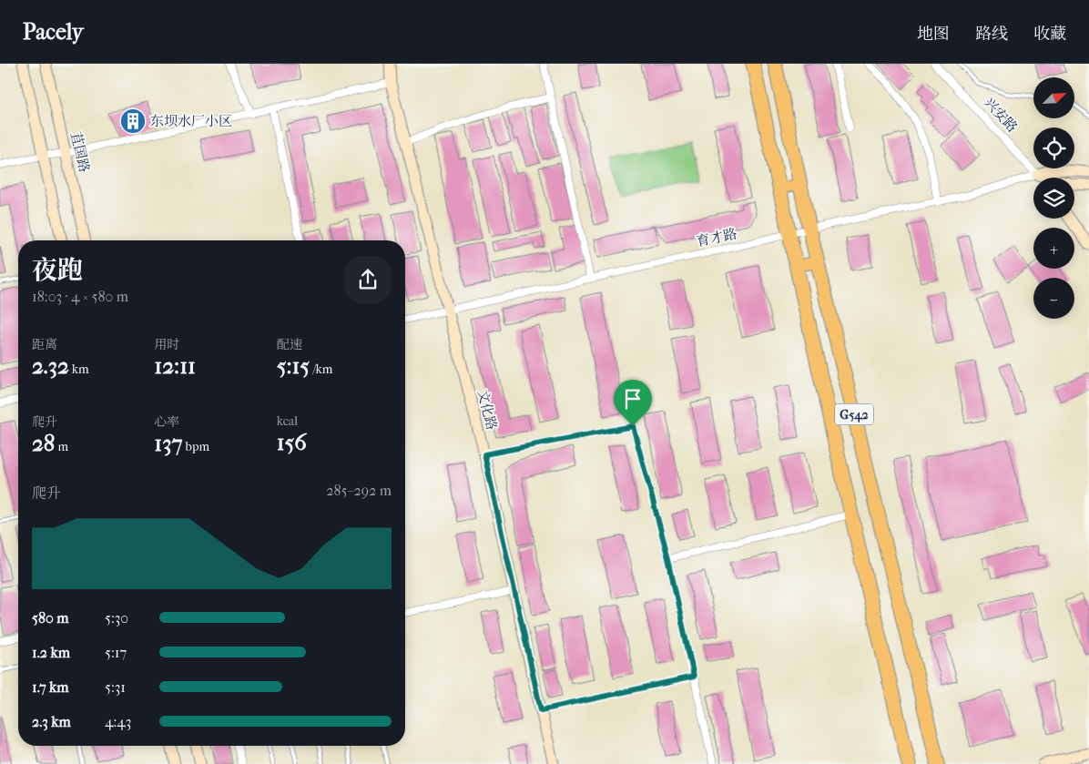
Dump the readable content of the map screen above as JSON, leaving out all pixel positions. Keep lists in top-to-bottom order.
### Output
{
  "streets": {
    "highway": ["G542"],
    "street": [
      "兴安路",
      "苴国路",
      "育才路",
      "文化路"
    ]
  },
  "crossings": [
    ["兴安路", "育才路"],
    ["育才路", "文化路"],
    ["育才路", "G542"]
  ],
  "places": {
    "building": ["东坝水厂小区"]
  },
  "north": "top right",
  "page": {
    "header": "Pacely",
    "nav": ["地图", "路线", "收藏"],
    "map_buttons": ["+", "−"],
    "heading": ["夜跑", "18:03 · 4 × 580 m"],
    "stats": [
      ["距离", "2.32 km"],
      ["用时", "12:11"],
      ["配速", "5:15 /km"],
      ["爬升", "28 m"],
      ["心率", "137 bpm"],
      ["kcal", "156"]
    ],
    "chart": ["爬升", "285–292 m"],
    "list": [
      {
        "name": "580 m",
        "note": "5:30"
      },
      {
        "name": "1.2 km",
        "note": "5:17"
      },
      {
        "name": "1.7 km",
        "note": "5:31"
      },
      {
        "name": "2.3 km",
        "note": "4:43"
      }
    ]
  }
}
